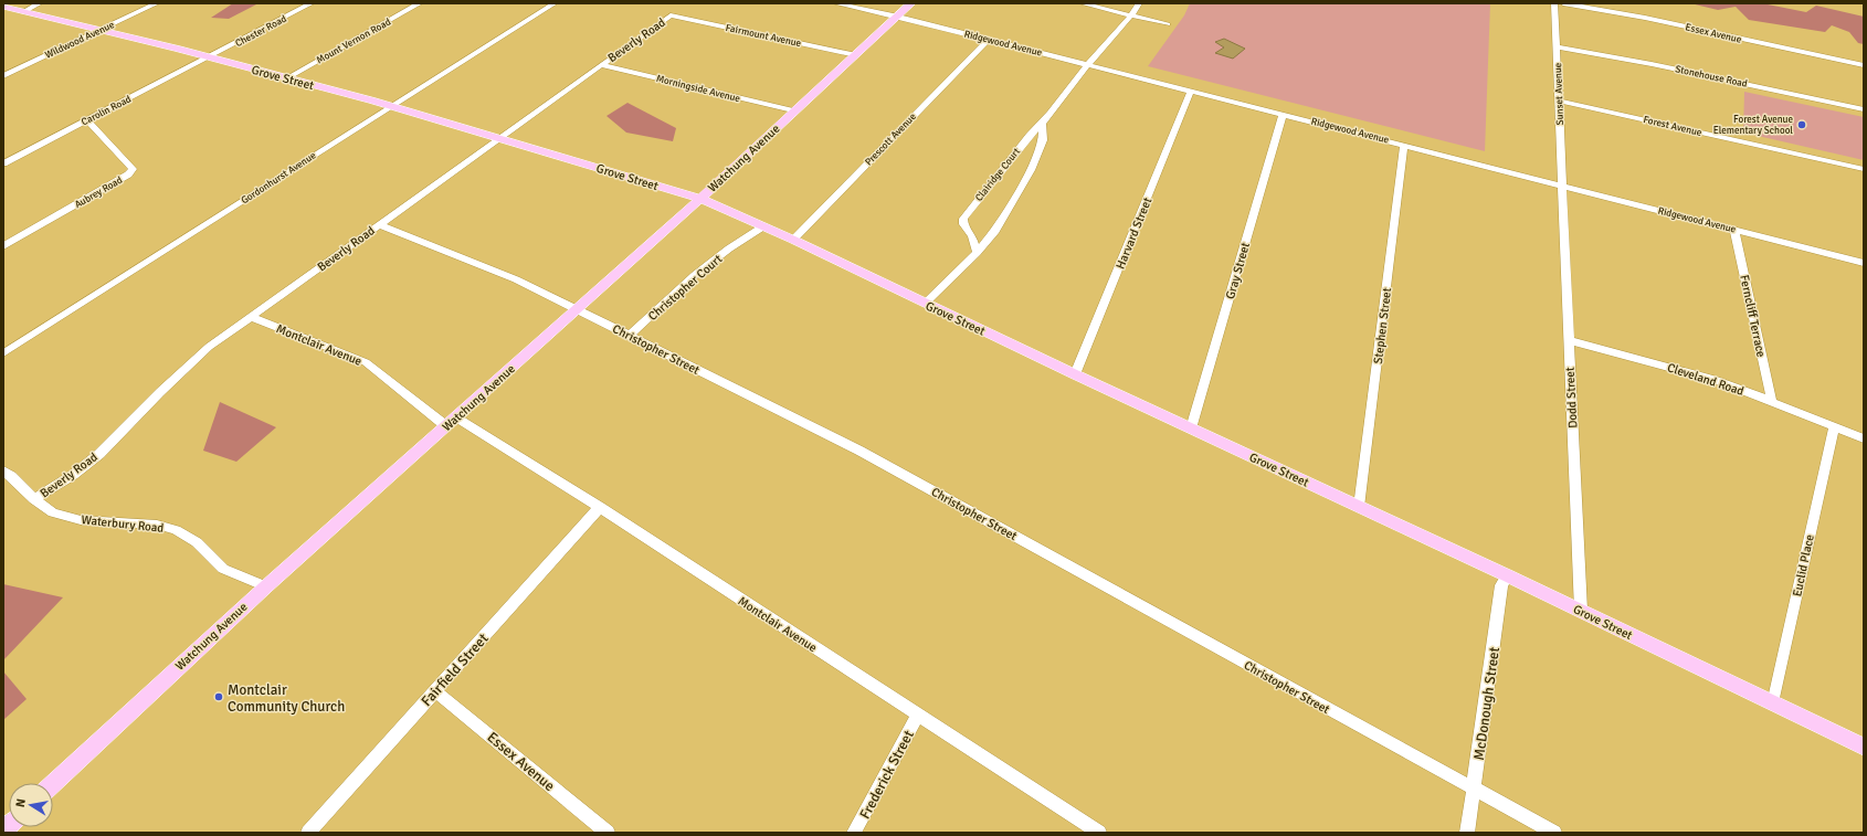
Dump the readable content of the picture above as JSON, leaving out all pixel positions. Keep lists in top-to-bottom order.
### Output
{
  "streets": {
    "main road": ["Grove Street", "Watchung Avenue"],
    "street": [
      "Chester Road",
      "Essex Avenue",
      "Fairmount Avenue",
      "Wildwood Avenue",
      "Beverly Road",
      "Mount Vernon Road",
      "Ridgewood Avenue",
      "Stonehouse Road",
      "Morningside Avenue",
      "Sunset Avenue",
      "Carolin Road",
      "Forest Avenue",
      "Prescott Avenue",
      "Clairidge Court",
      "Gordonhurst Avenue",
      "Aubrey Road",
      "Harvard Street",
      "Gray Street",
      "Christopher Court",
      "Ferncliff Terrace",
      "Stephen Street",
      "Montclair Avenue",
      "Christopher Street",
      "Cleveland Road",
      "Dodd Street",
      "Waterbury Road",
      "Euclid Place",
      "Fairfield Street",
      "McDonough Street",
      "Frederick Street"
    ]
  },
  "crossings": [
    ["Chester Road", "Grove Street"],
    ["Chester Road", "Carolin Road"],
    ["Essex Avenue", "Fairfield Street"],
    ["Fairmount Avenue", "Beverly Road"],
    ["Fairmount Avenue", "Watchung Avenue"],
    ["Wildwood Avenue", "Grove Street"],
    ["Beverly Road", "Grove Street"],
    ["Beverly Road", "Morningside Avenue"],
    ["Beverly Road", "Montclair Avenue"],
    ["Beverly Road", "Christopher Street"],
    ["Beverly Road", "Waterbury Road"],
    ["Mount Vernon Road", "Grove Street"],
    ["Ridgewood Avenue", "Sunset Avenue"],
    ["Ridgewood Avenue", "Prescott Avenue"],
    ["Ridgewood Avenue", "Watchung Avenue"],
    ["Ridgewood Avenue", "Clairidge Court"],
    ["Ridgewood Avenue", "Harvard Street"],
    ["Ridgewood Avenue", "Gray Street"],
    ["Ridgewood Avenue", "Ferncliff Terrace"],
    ["Ridgewood Avenue", "Stephen Street"],
    ["Ridgewood Avenue", "Dodd Street"],
    ["Stonehouse Road", "Sunset Avenue"],
    ["Grove Street", "Carolin Road"],
    ["Grove Street", "Prescott Avenue"],
    ["Grove Street", "Watchung Avenue"],
    ["Grove Street", "Clairidge Court"],
    ["Grove Street", "Gordonhurst Avenue"],
    ["Grove Street", "Harvard Street"],
    ["Grove Street", "Gray Street"],
    ["Grove Street", "Christopher Court"],
    ["Grove Street", "Stephen Street"],
    ["Grove Street", "Dodd Street"],
    ["Grove Street", "Euclid Place"],
    ["Grove Street", "McDonough Street"],
    ["Morningside Avenue", "Watchung Avenue"],
    ["Sunset Avenue", "Forest Avenue"],
    ["Sunset Avenue", "Dodd Street"],
    ["Carolin Road", "Aubrey Road"],
    ["Watchung Avenue", "Montclair Avenue"],
    ["Watchung Avenue", "Christopher Street"],
    ["Watchung Avenue", "Waterbury Road"],
    ["Christopher Court", "Christopher Street"],
    ["Ferncliff Terrace", "Cleveland Road"],
    ["Montclair Avenue", "Fairfield Street"],
    ["Montclair Avenue", "Frederick Street"],
    ["Christopher Street", "McDonough Street"],
    ["Cleveland Road", "Dodd Street"],
    ["Cleveland Road", "Euclid Place"]
  ],
  "places": ["Forest Avenue Elementary School", "Montclair Community Church"],
  "north": "left"
}
